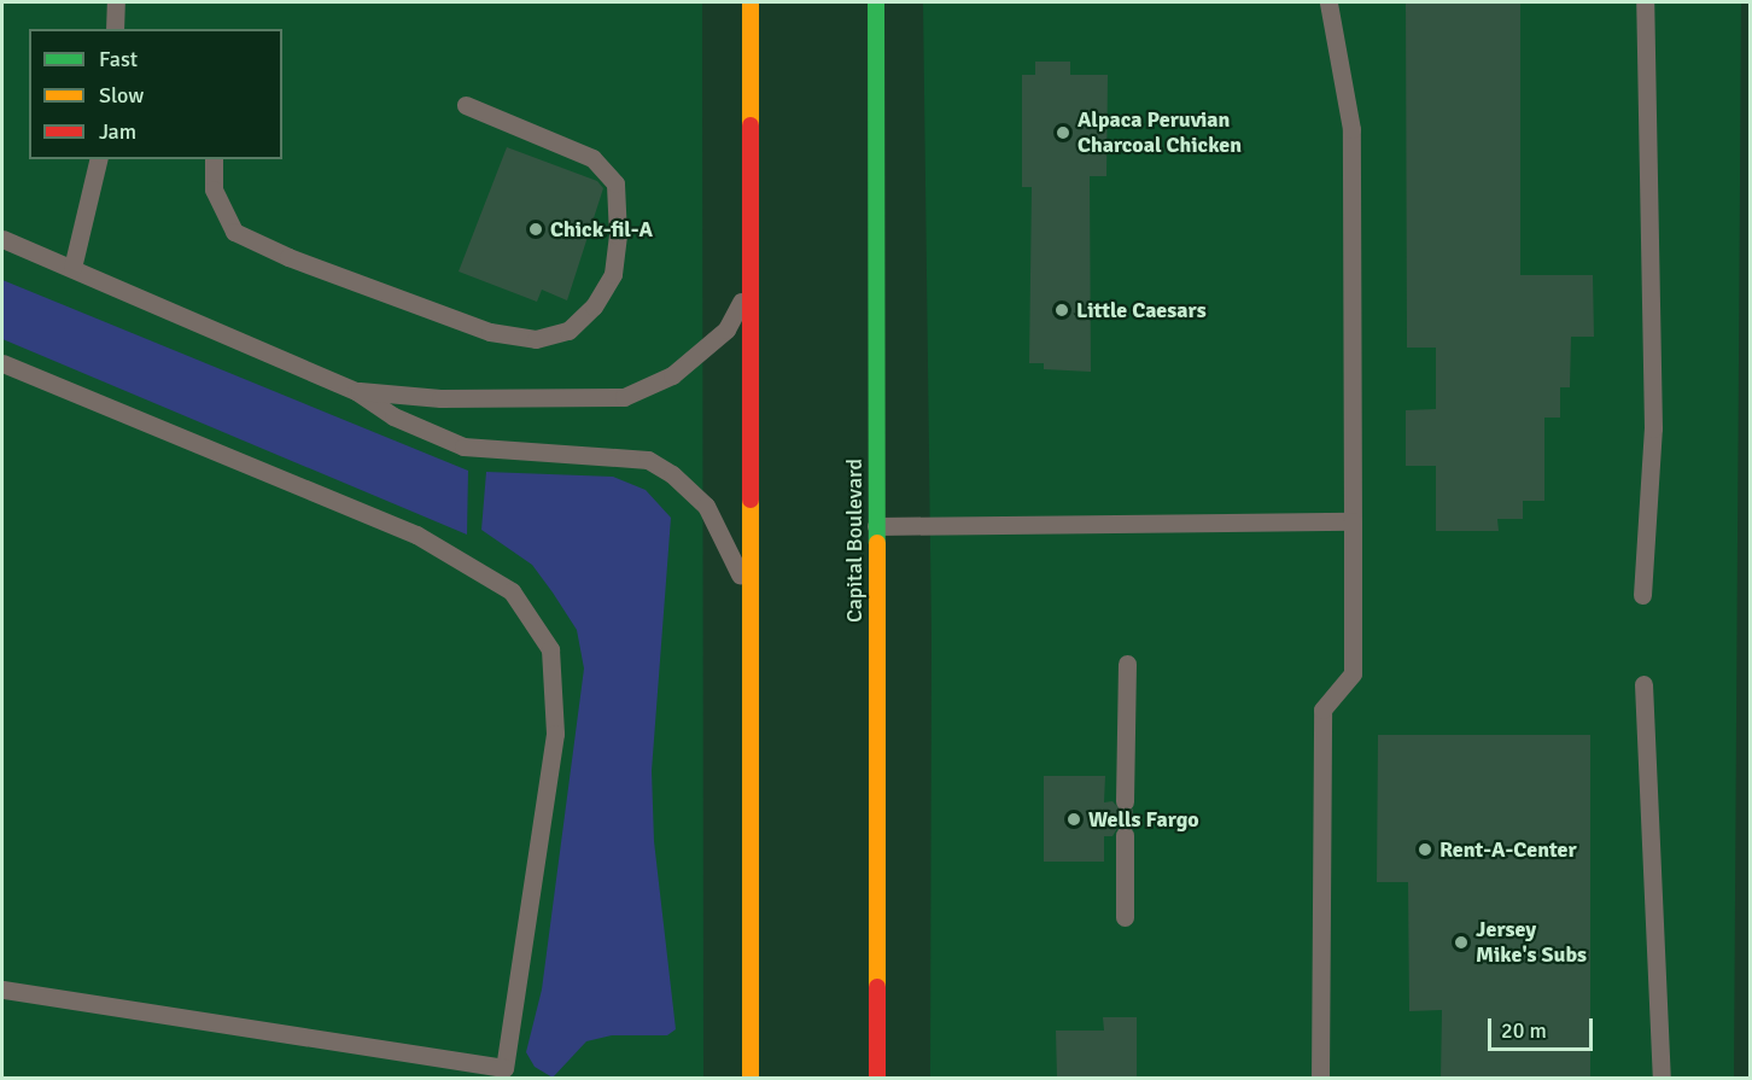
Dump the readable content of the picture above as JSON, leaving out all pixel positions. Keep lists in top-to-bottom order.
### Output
{
  "streets": {
    "highway": ["Capital Boulevard"]
  },
  "places": [
    "Alpaca Peruvian Charcoal Chicken",
    "Chick-fil-A",
    "Little Caesars",
    "Wells Fargo",
    "Rent-A-Center",
    "Jersey Mike's Subs"
  ],
  "legend": ["Fast", "Slow", "Jam"],
  "scale_bar": "20 m"
}
